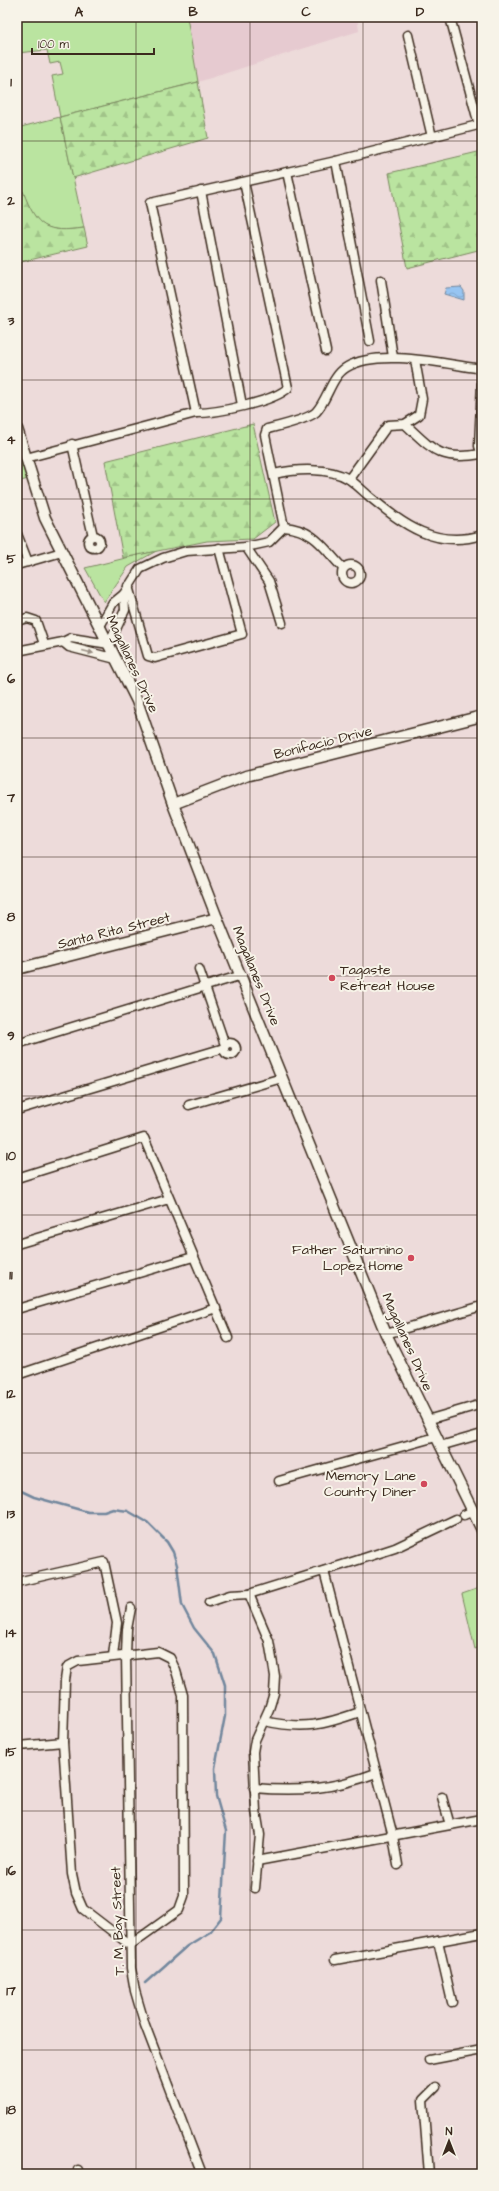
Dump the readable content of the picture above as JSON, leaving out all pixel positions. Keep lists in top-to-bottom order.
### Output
{
  "streets": {
    "street": [
      "Magallanes Drive",
      "Bonifacio Drive",
      "Santa Rita Street",
      "T. M. Bay Street"
    ]
  },
  "crossings": [
    ["Magallanes Drive", "Bonifacio Drive"],
    ["Magallanes Drive", "Santa Rita Street"]
  ],
  "places": ["Tagaste Retreat House", "Father Saturnino Lopez Home", "Memory Lane Country Diner"],
  "scale_bar": "100 m",
  "north": "top",
  "grid": {
    "columns": [
      "A",
      "B",
      "C",
      "D"
    ],
    "rows": [
      "1",
      "2",
      "3",
      "4",
      "5",
      "6",
      "7",
      "8",
      "9",
      "10",
      "11",
      "12",
      "13",
      "14",
      "15",
      "16",
      "17",
      "18"
    ]
  }
}
